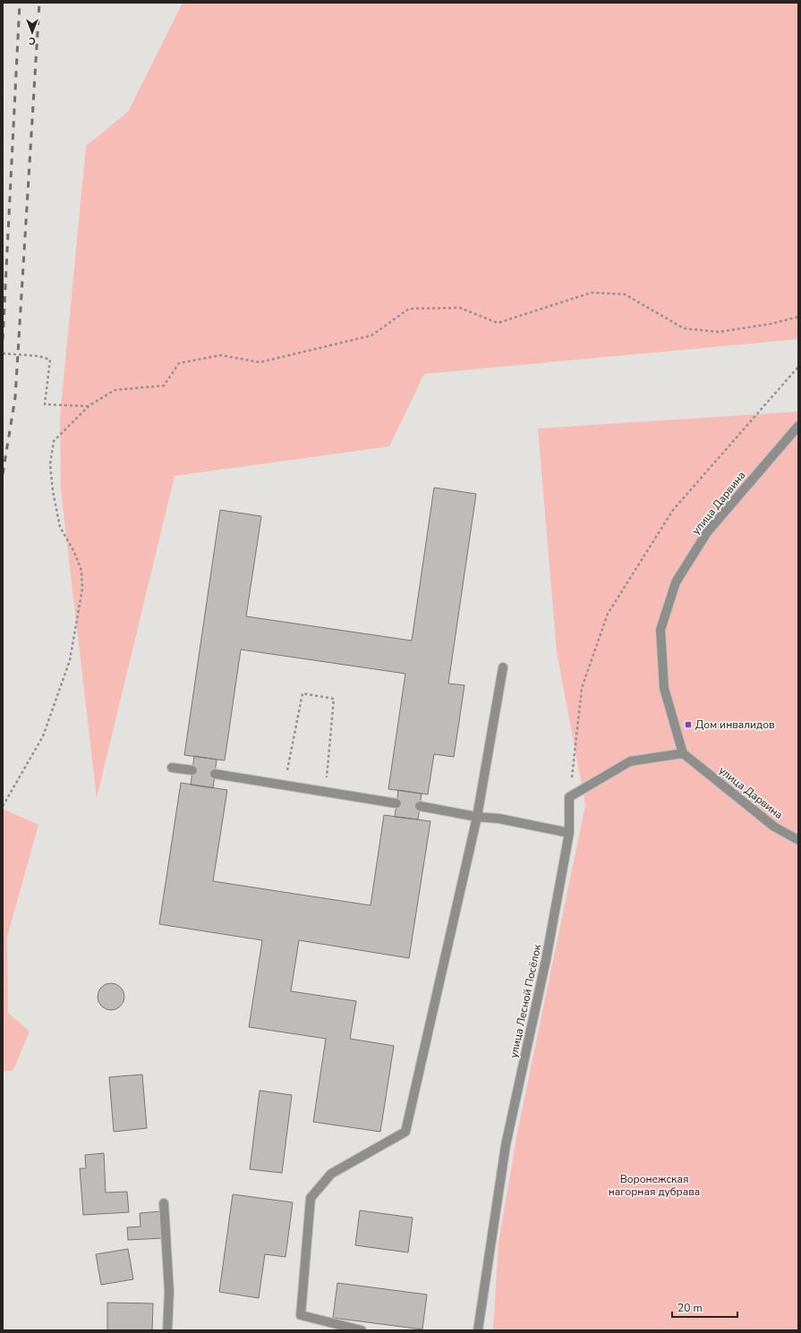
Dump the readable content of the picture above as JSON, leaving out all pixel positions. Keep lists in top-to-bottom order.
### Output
{
  "streets": {
    "street": ["улица Дарвина", "улица Лесной Посёлок"]
  },
  "parks": ["Воронежская нагорная дубрава"],
  "places": {
    "transit": ["Дом инвалидов"]
  },
  "scale_bar": "20 m",
  "north": "bottom"
}
